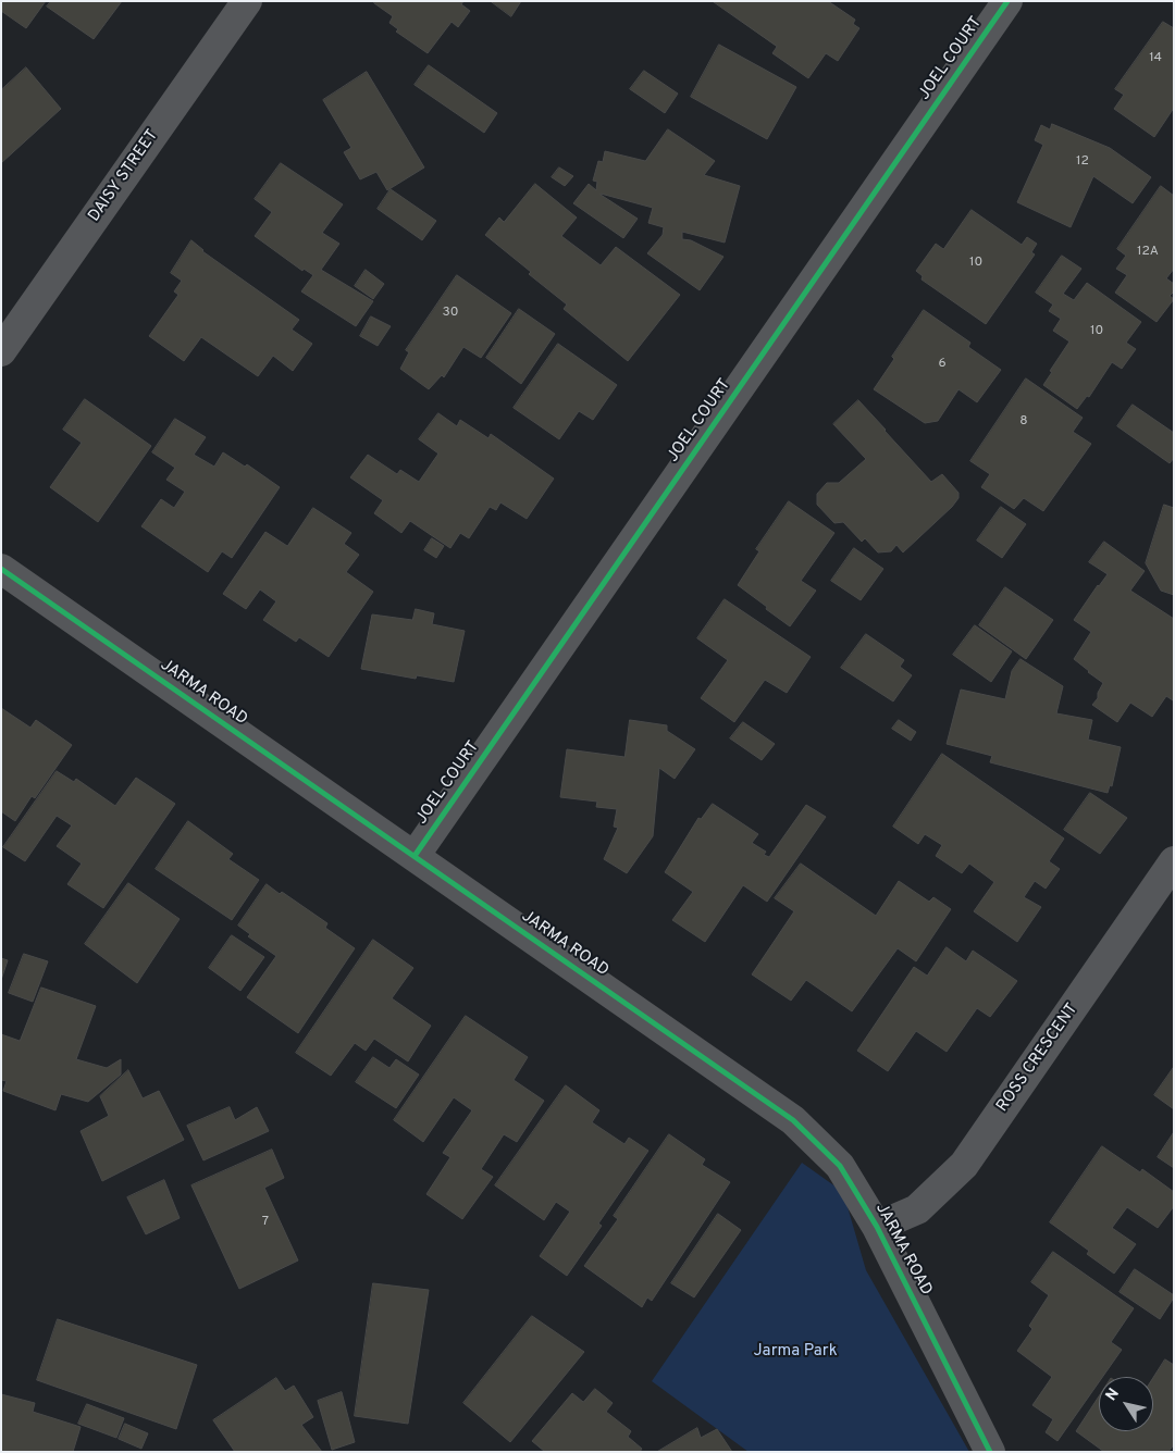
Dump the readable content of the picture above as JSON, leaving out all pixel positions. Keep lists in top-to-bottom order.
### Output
{
  "streets": {
    "street": [
      "JOEL COURT",
      "DAISY STREET",
      "JARMA ROAD",
      "ROSS CRESCENT"
    ]
  },
  "crossings": [
    ["JOEL COURT", "JARMA ROAD"],
    ["JARMA ROAD", "ROSS CRESCENT"]
  ],
  "parks": ["Jarma Park"],
  "house_numbers": [
    "14",
    "12",
    "12A",
    "10",
    "30",
    "10",
    "6",
    "8",
    "7"
  ],
  "north": "top left"
}
